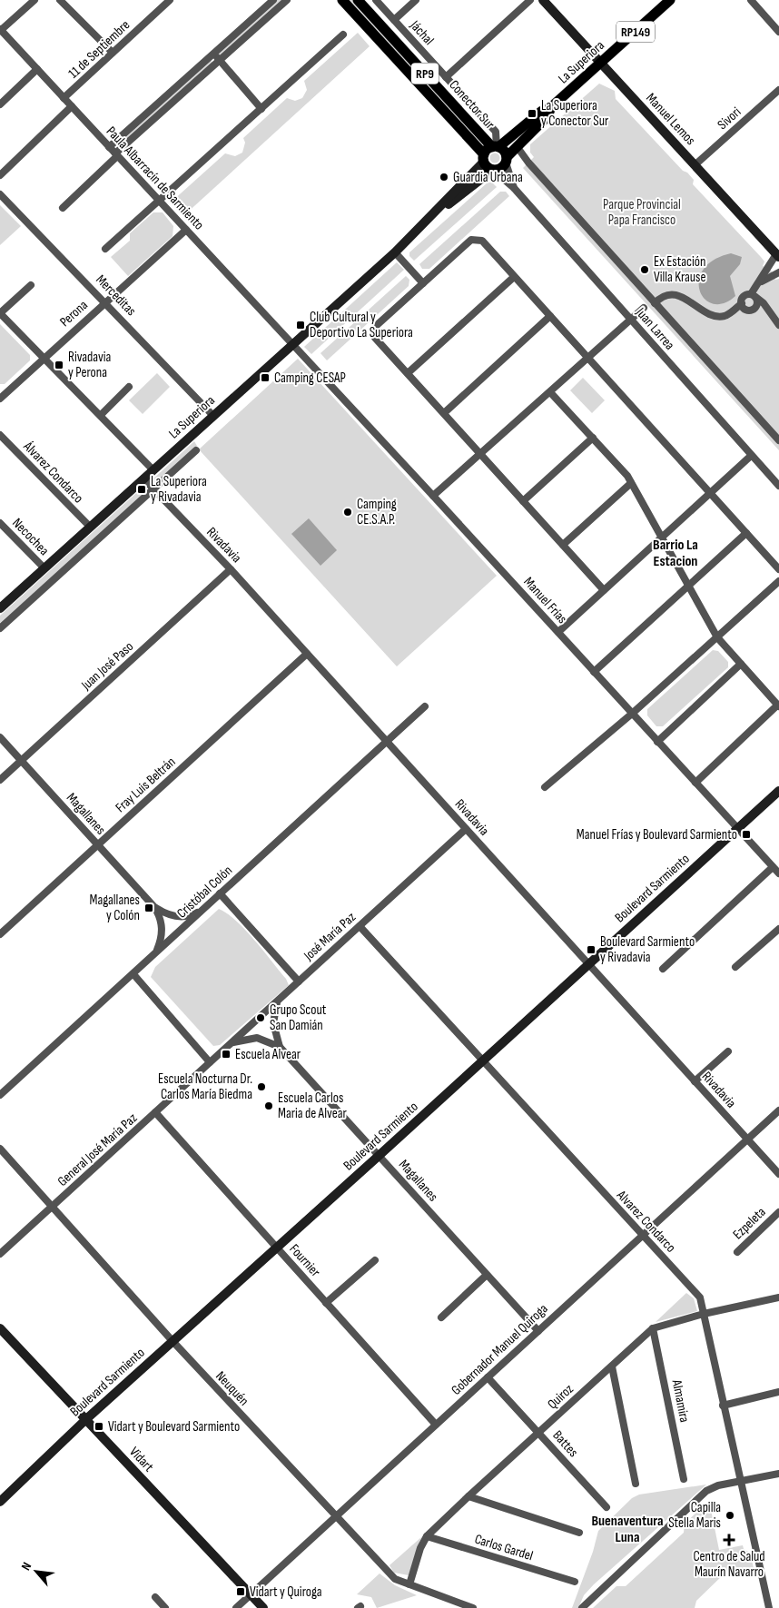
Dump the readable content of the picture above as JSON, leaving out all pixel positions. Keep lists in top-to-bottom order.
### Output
{
  "streets": {
    "main road": [
      "RP149",
      "La Superiora",
      "RP9",
      "Conector Sur"
    ],
    "street": [
      "Jáchal",
      "11 de Septiembre",
      "Sivori",
      "Manuel Lemos",
      "Paula Albarracín de Sarmiento",
      "Merceditas",
      "Perona",
      "Juan Larrea",
      "Álvarez Condarco",
      "Necochea",
      "Rivadavia",
      "Manuel Frías",
      "Juan José Paso",
      "Fray Luis Beltrán",
      "Magallanes",
      "Boulevard Sarmiento",
      "Cristóbal Colón",
      "José María Paz",
      "General José María Paz",
      "Alvarez Condarco",
      "Ezpeleta",
      "Fournier",
      "Gobernador Manuel Quiroga",
      "Neuquén",
      "Quiroz",
      "Almamira",
      "Battes",
      "Vidart",
      "Carlos Gardel"
    ]
  },
  "crossings": [
    ["Jáchal", "La Superiora"],
    ["Jáchal", "Conector Sur"],
    ["Jáchal", "Juan Larrea"],
    ["11 de Septiembre", "Paula Albarracín de Sarmiento"],
    ["La Superiora", "Conector Sur"],
    ["La Superiora", "Manuel Lemos"],
    ["La Superiora", "Paula Albarracín de Sarmiento"],
    ["La Superiora", "Merceditas"],
    ["La Superiora", "Juan Larrea"],
    ["La Superiora", "Álvarez Condarco"],
    ["La Superiora", "Necochea"],
    ["La Superiora", "Rivadavia"],
    ["La Superiora", "Manuel Frías"],
    ["Conector Sur", "Juan Larrea"],
    ["Sivori", "Manuel Lemos"],
    ["Paula Albarracín de Sarmiento", "Perona"],
    ["Paula Albarracín de Sarmiento", "Manuel Frías"],
    ["Merceditas", "Perona"],
    ["Rivadavia", "Juan José Paso"],
    ["Rivadavia", "Fray Luis Beltrán"],
    ["Rivadavia", "Boulevard Sarmiento"],
    ["Rivadavia", "Cristóbal Colón"],
    ["Rivadavia", "José María Paz"],
    ["Rivadavia", "Gobernador Manuel Quiroga"],
    ["Manuel Frías", "Boulevard Sarmiento"],
    ["Juan José Paso", "Magallanes"],
    ["Fray Luis Beltrán", "Magallanes"],
    ["Magallanes", "Boulevard Sarmiento"],
    ["Magallanes", "Cristóbal Colón"],
    ["Magallanes", "Gobernador Manuel Quiroga"],
    ["Boulevard Sarmiento", "Alvarez Condarco"],
    ["Boulevard Sarmiento", "Fournier"],
    ["Boulevard Sarmiento", "Neuquén"],
    ["Boulevard Sarmiento", "Vidart"],
    ["José María Paz", "General José María Paz"],
    ["José María Paz", "Alvarez Condarco"],
    ["General José María Paz", "Fournier"],
    ["General José María Paz", "Neuquén"],
    ["Alvarez Condarco", "Gobernador Manuel Quiroga"],
    ["Alvarez Condarco", "Quiroz"],
    ["Fournier", "Gobernador Manuel Quiroga"],
    ["Gobernador Manuel Quiroga", "Neuquén"],
    ["Gobernador Manuel Quiroga", "Battes"],
    ["Gobernador Manuel Quiroga", "Vidart"],
    ["Neuquén", "Quiroz"],
    ["Quiroz", "Almamira"],
    ["Quiroz", "Battes"],
    ["Quiroz", "Carlos Gardel"]
  ],
  "districts": ["Barrio La Estacion", "Buenaventura Luna"],
  "parks": ["Parque Provincial Papa Francisco"],
  "places": {
    "transit": [
      "La Superiora y Conector Sur",
      "Club Cultural y Deportivo La Superiora",
      "Rivadavia y Perona",
      "Camping CESAP",
      "La Superiora y Rivadavia",
      "Manuel Frías y Boulevard Sarmiento",
      "Magallanes y Colón",
      "Boulevard Sarmiento y Rivadavia",
      "Escuela Alvear",
      "Vidart y Boulevard Sarmiento",
      "Vidart y Quiroga"
    ],
    "other": [
      "Guardia Urbana",
      "Ex Estación Villa Krause",
      "Camping CE.S.A.P.",
      "Grupo Scout San Damián",
      "Escuela Nocturna Dr. Carlos María Biedma",
      "Escuela Carlos Maria de Alvear",
      "Capilla Stella Maris"
    ],
    "health": ["Centro de Salud Maurín Navarro"]
  },
  "north": "top left"
}
